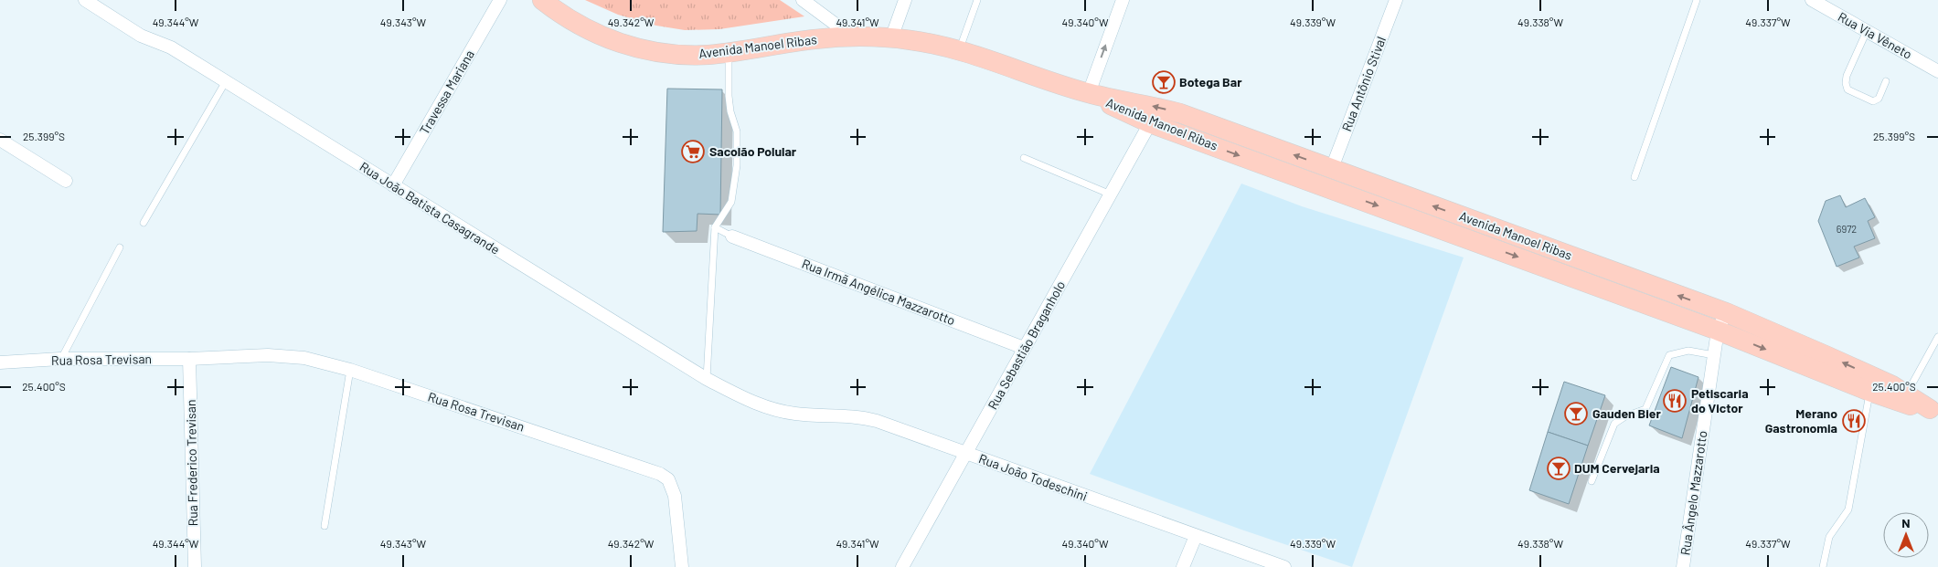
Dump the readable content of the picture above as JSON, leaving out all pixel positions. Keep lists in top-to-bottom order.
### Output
{
  "streets": {
    "main road": ["Avenida Manoel Ribas"],
    "street": [
      "Rua Via Vêneto",
      "Rua Antônio Stival",
      "Travessa Mariana",
      "Rua João Batista Casagrande",
      "Rua Irmã Angélica Mazzarotto",
      "Rua Sebastião Braganholo",
      "Rua Rosa Trevisan",
      "Rua Frederico Trevisan",
      "Rua João Todeschini",
      "Rua Ângelo Mazzarotto"
    ]
  },
  "crossings": [
    ["Avenida Manoel Ribas", "Rua Antônio Stival"],
    ["Avenida Manoel Ribas", "Rua Sebastião Braganholo"],
    ["Avenida Manoel Ribas", "Rua Ângelo Mazzarotto"],
    ["Travessa Mariana", "Rua João Batista Casagrande"],
    ["Rua João Batista Casagrande", "Rua João Todeschini"],
    ["Rua Irmã Angélica Mazzarotto", "Rua Sebastião Braganholo"],
    ["Rua Sebastião Braganholo", "Rua João Todeschini"],
    ["Rua Rosa Trevisan", "Rua Frederico Trevisan"]
  ],
  "places": {
    "bar": ["Botega Bar", "Gauden Bier", "DUM Cervejaria"],
    "supermarket": ["Sacolão Polular"],
    "restaurant": ["Petiscaria do Victor", "Merano Gastronomia"]
  },
  "house_numbers": ["6972"],
  "north": "top",
  "coordinates": [
    "49.344°W",
    "49.343°W",
    "49.342°W",
    "49.341°W",
    "49.340°W",
    "49.339°W",
    "49.338°W",
    "49.337°W",
    "25.399°S",
    "25.400°S"
  ]
}
